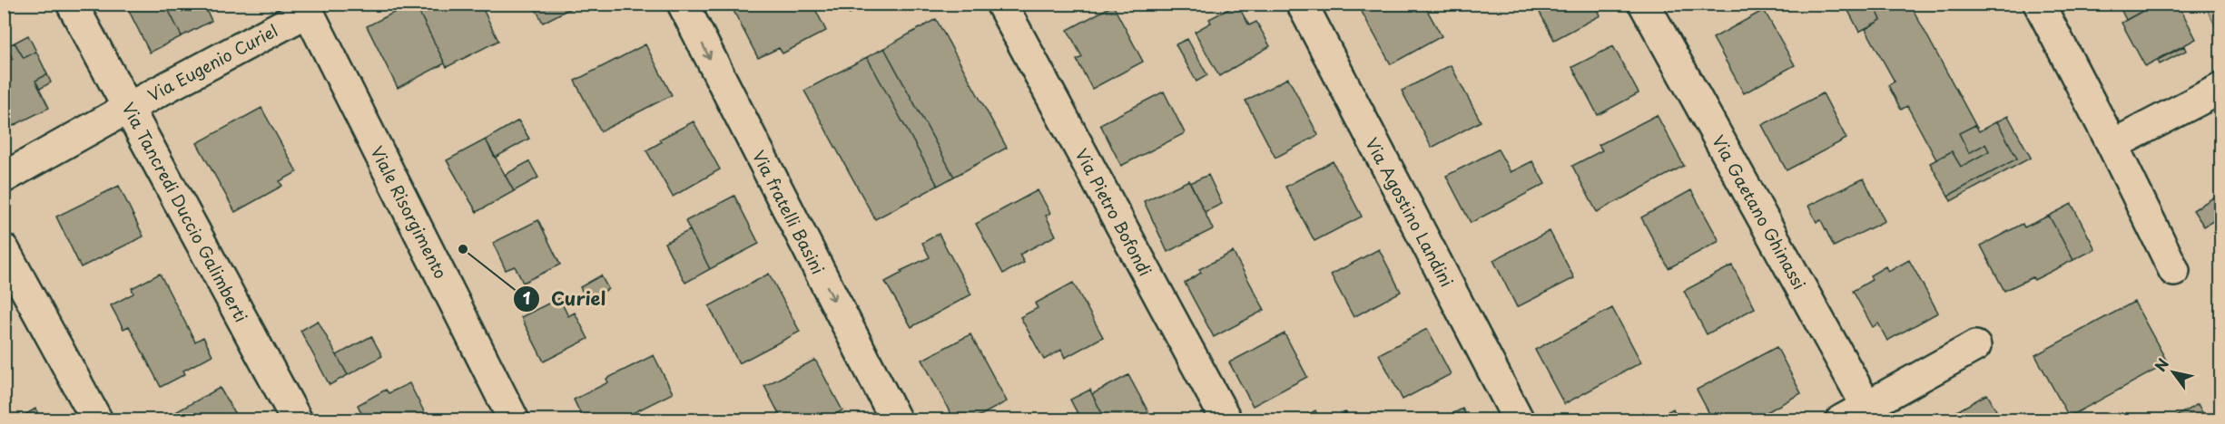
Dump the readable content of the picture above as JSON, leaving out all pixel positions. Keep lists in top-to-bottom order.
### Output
{
  "streets": {
    "street": [
      "Via Eugenio Curiel",
      "Via Tancredi Duccio Galimberti",
      "Viale Risorgimento",
      "Via fratelli Basini",
      "Via Pietro Bofondi",
      "Via Agostino Landini",
      "Via Gaetano Ghinassi"
    ]
  },
  "crossings": [
    ["Via Eugenio Curiel", "Via Tancredi Duccio Galimberti"],
    ["Via Eugenio Curiel", "Viale Risorgimento"]
  ],
  "one_way": ["Via fratelli Basini"],
  "places": ["Curiel"],
  "north": "top left"
}
